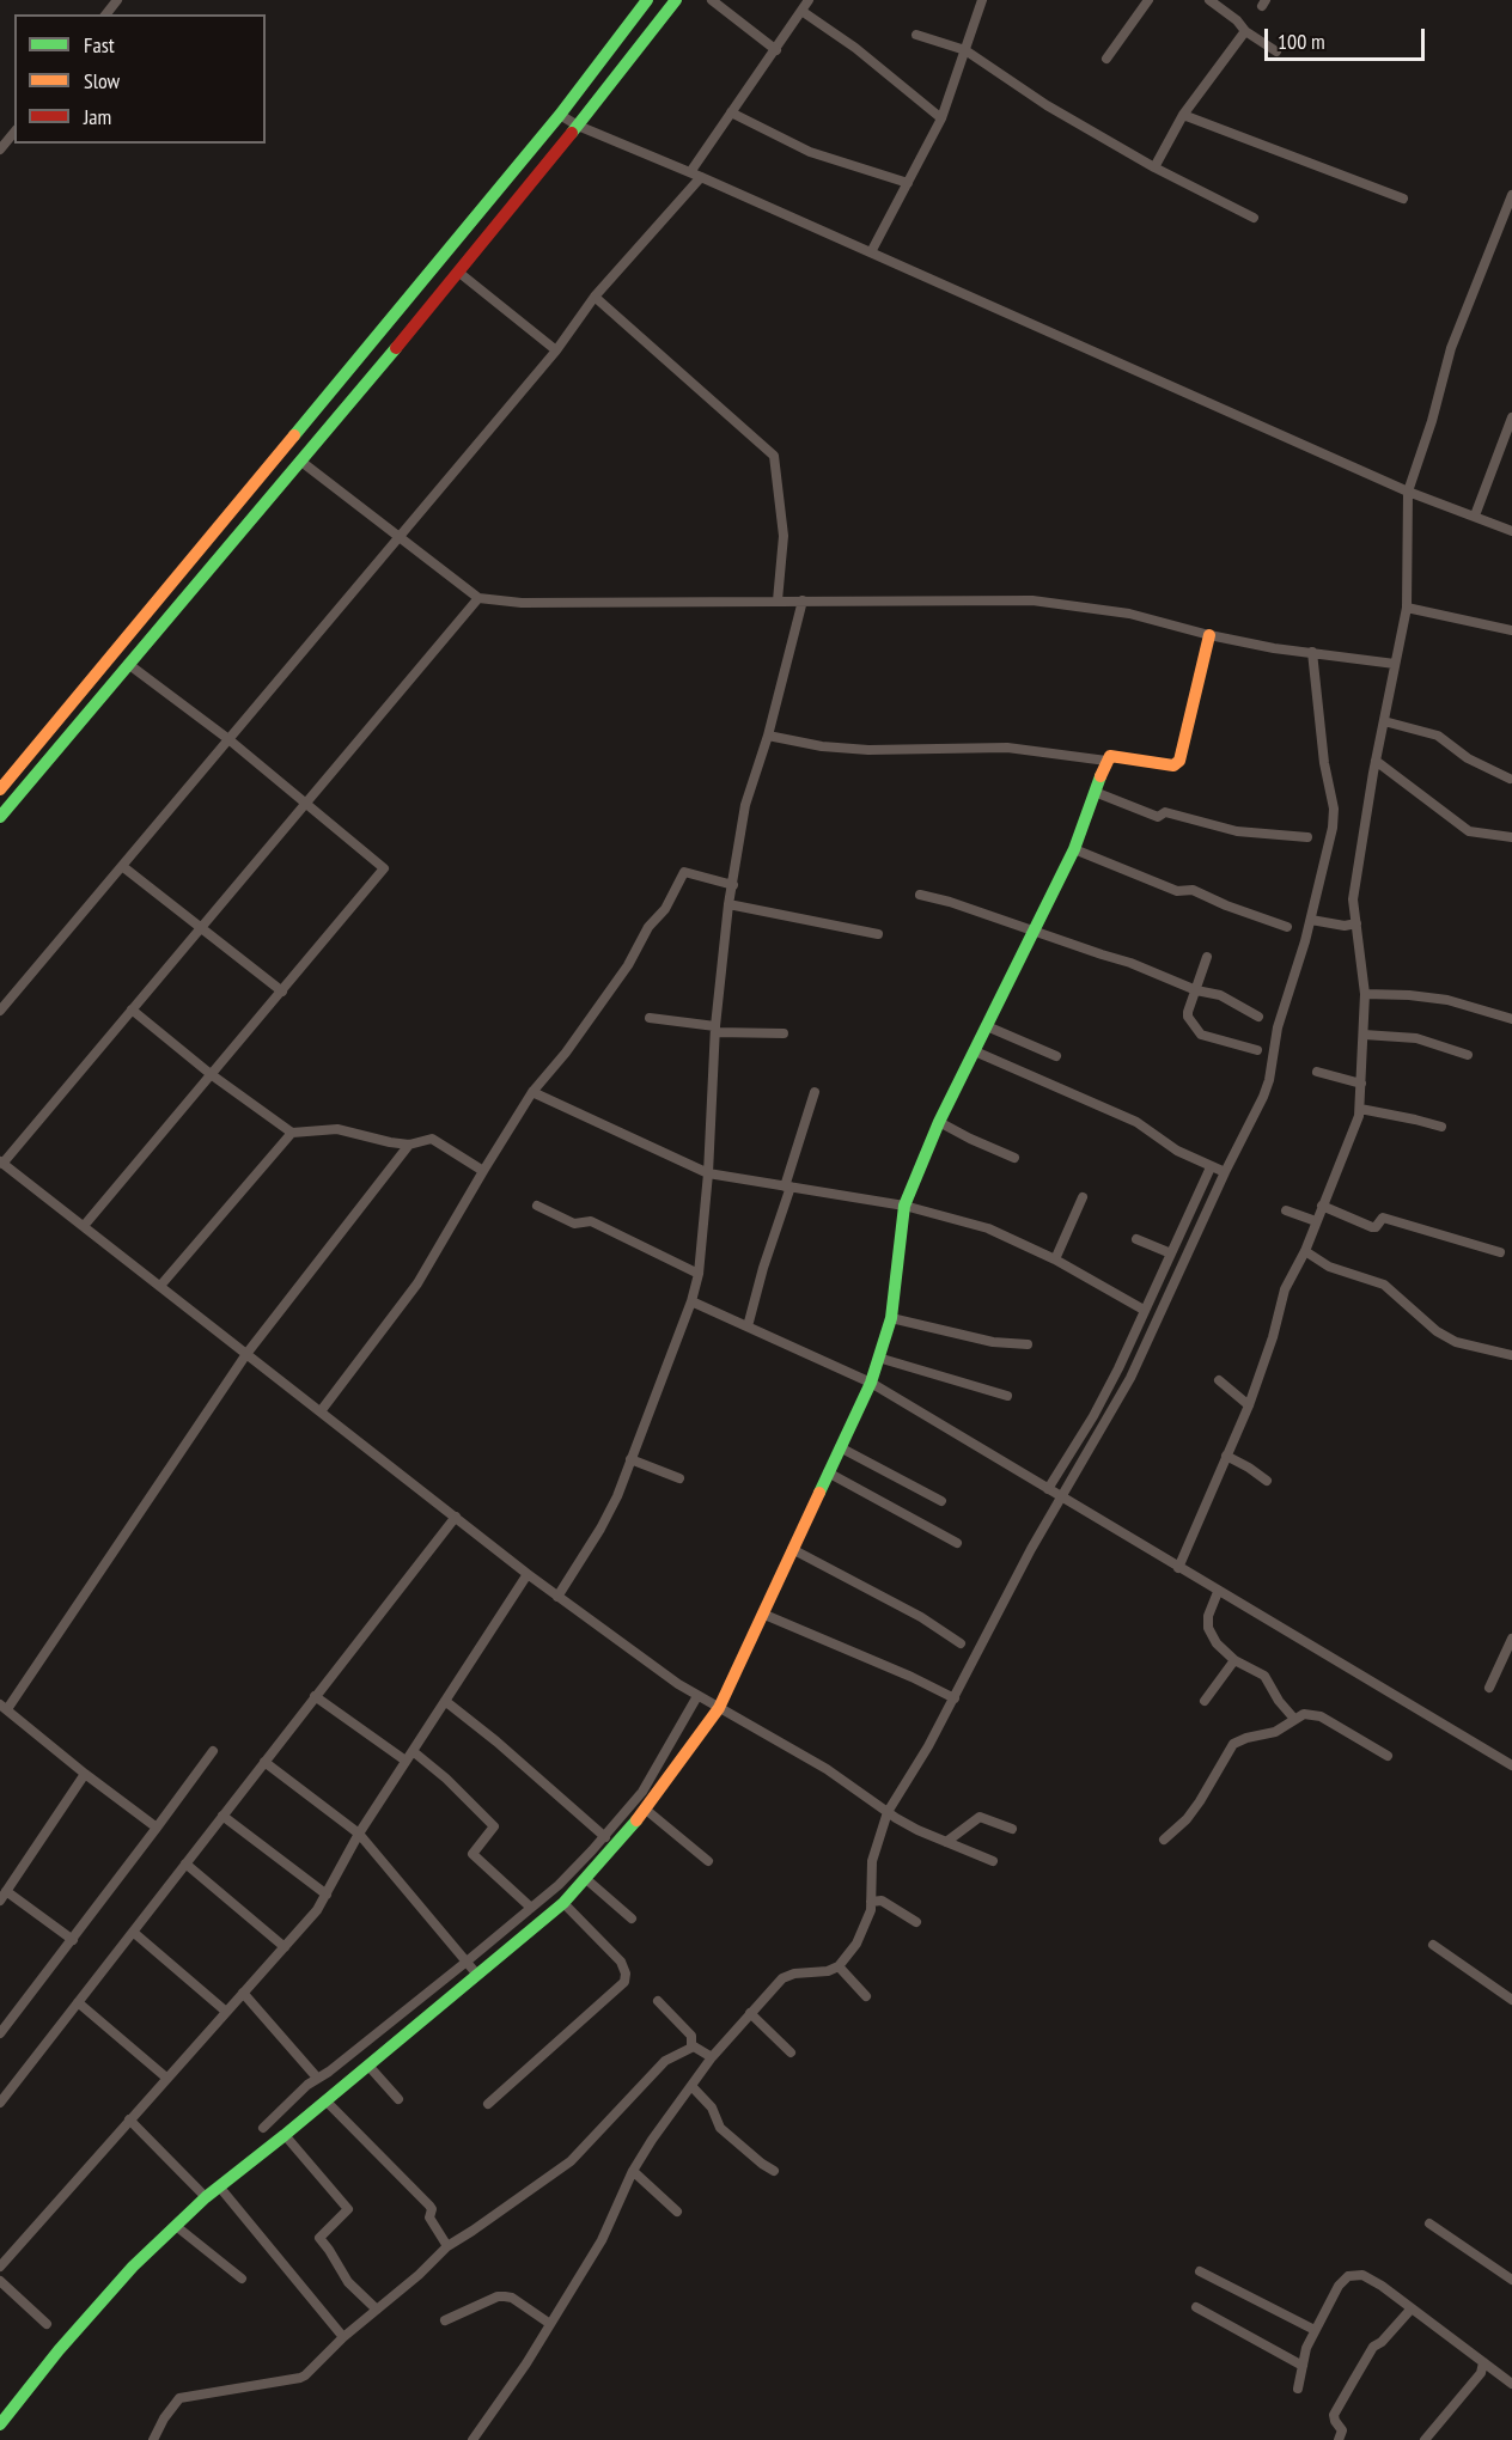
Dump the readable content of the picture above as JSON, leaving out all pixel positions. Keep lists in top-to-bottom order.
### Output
{
  "legend": ["Fast", "Slow", "Jam"],
  "scale_bar": "100 m"
}
